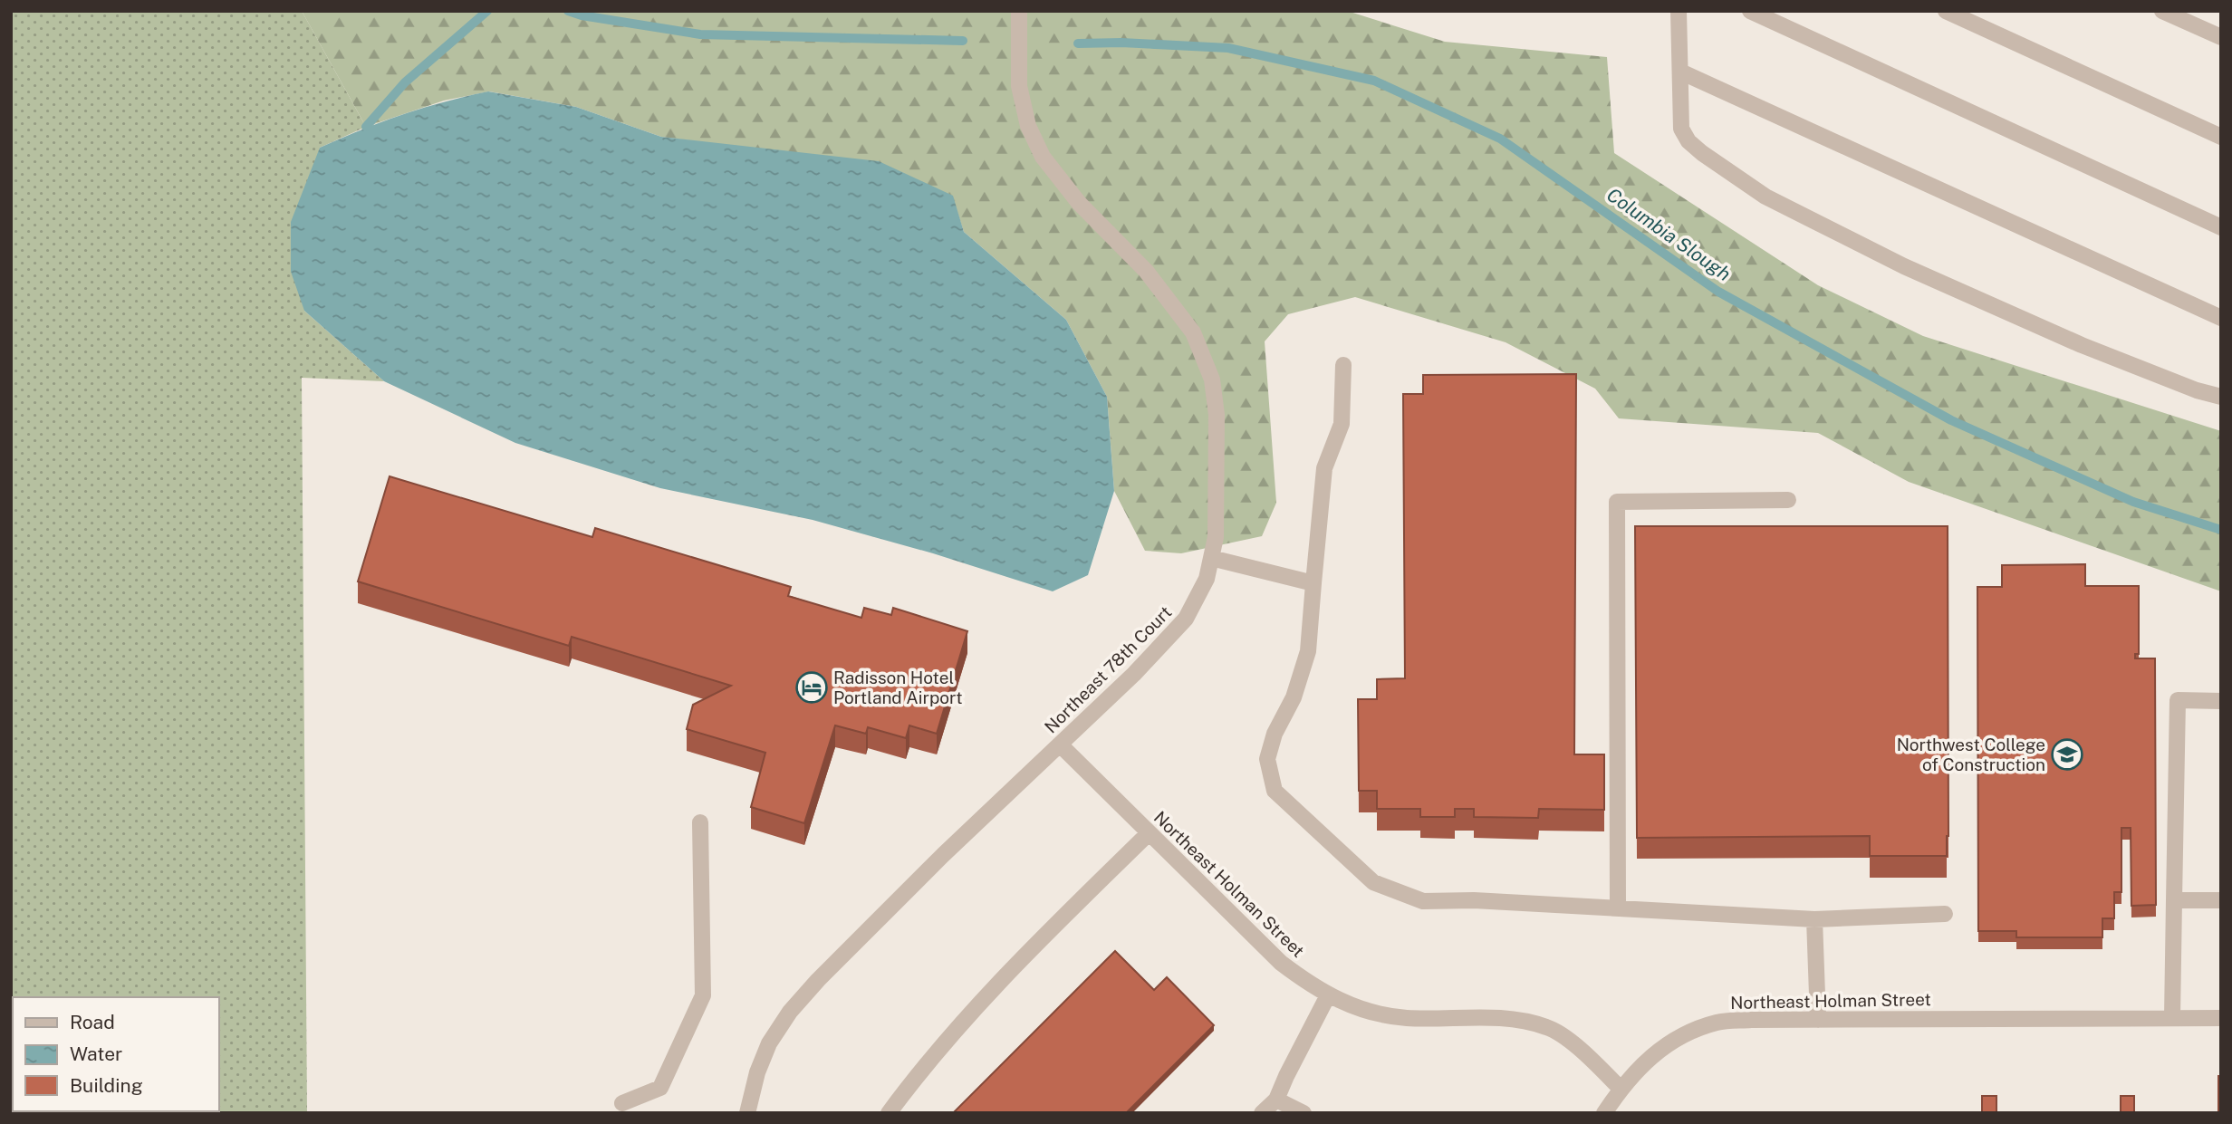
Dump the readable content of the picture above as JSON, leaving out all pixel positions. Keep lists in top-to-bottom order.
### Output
{
  "streets": {
    "street": ["Northeast 78th Court", "Northeast Holman Street"]
  },
  "crossings": [
    ["Northeast 78th Court", "Northeast Holman Street"]
  ],
  "water": ["Columbia Slough"],
  "places": {
    "hotel": ["Radisson Hotel Portland Airport"],
    "school or university": ["Northwest College of Construction"]
  },
  "legend": ["Road", "Water", "Building"]
}
